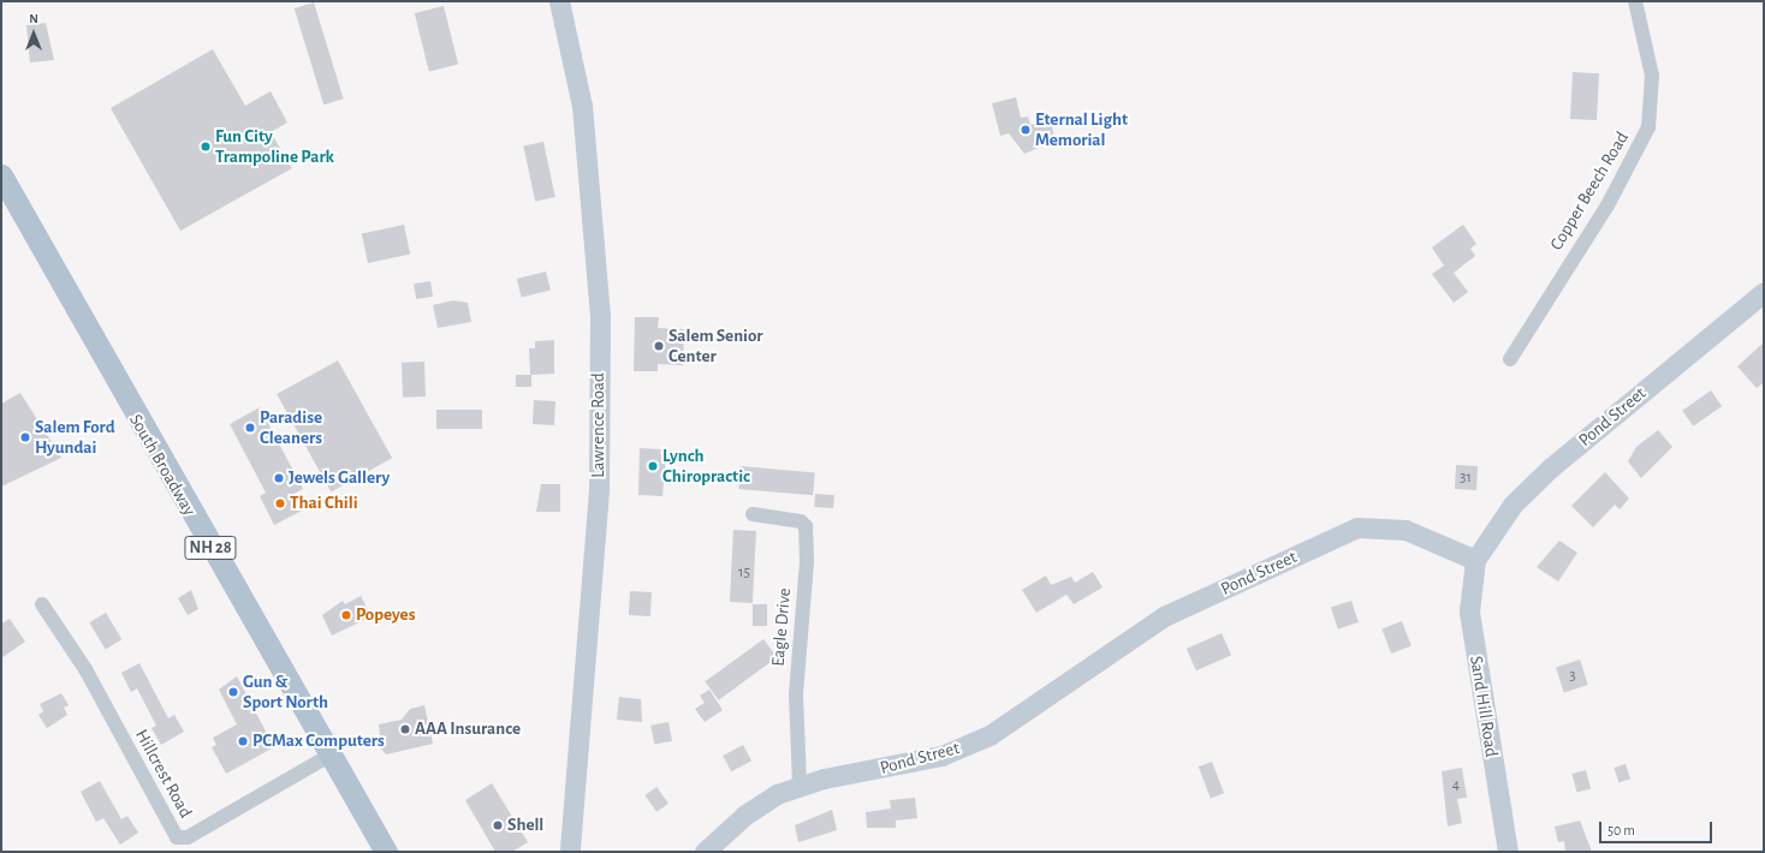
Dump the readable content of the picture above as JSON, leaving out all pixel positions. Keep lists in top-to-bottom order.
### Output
{
  "streets": {
    "main road": ["South Broadway", "NH 28"],
    "street": [
      "Copper Beech Road",
      "Pond Street",
      "Lawrence Road",
      "Eagle Drive",
      "Sand Hill Road",
      "Hillcrest Road"
    ]
  },
  "crossings": [
    ["Pond Street", "Eagle Drive"],
    ["Pond Street", "Sand Hill Road"],
    ["South Broadway", "Hillcrest Road"]
  ],
  "places": [
    "Eternal Light Memorial",
    "Fun City Trampoline Park",
    "Salem Senior Center",
    "Paradise Cleaners",
    "Salem Ford Hyundai",
    "Lynch Chiropractic",
    "Jewels Gallery",
    "Thai Chili",
    "Popeyes",
    "Gun & Sport North",
    "AAA Insurance",
    "PCMax Computers",
    "Shell"
  ],
  "house_numbers": [
    "31",
    "15",
    "3",
    "4"
  ],
  "scale_bar": "50 m",
  "north": "top"
}
